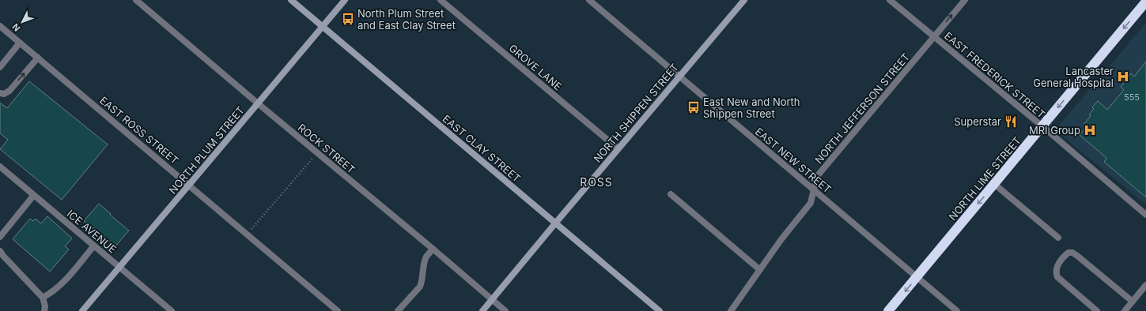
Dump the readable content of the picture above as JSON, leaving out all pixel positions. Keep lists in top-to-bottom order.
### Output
{
  "streets": {
    "highway": ["NORTH LIME STREET"],
    "street": [
      "GROVE LANE",
      "EAST FREDERICK STREET",
      "NORTH JEFFERSON STREET",
      "NORTH SHIPPEN STREET",
      "EAST ROSS STREET",
      "ROCK STREET",
      "EAST CLAY STREET",
      "NORTH PLUM STREET",
      "EAST NEW STREET",
      "ICE AVENUE"
    ]
  },
  "crossings": [
    ["GROVE LANE", "NORTH SHIPPEN STREET"],
    ["EAST FREDERICK STREET", "NORTH JEFFERSON STREET"],
    ["EAST FREDERICK STREET", "NORTH LIME STREET"],
    ["NORTH JEFFERSON STREET", "EAST NEW STREET"],
    ["NORTH SHIPPEN STREET", "ROCK STREET"],
    ["NORTH SHIPPEN STREET", "EAST CLAY STREET"],
    ["NORTH SHIPPEN STREET", "EAST NEW STREET"],
    ["EAST ROSS STREET", "NORTH PLUM STREET"],
    ["ROCK STREET", "NORTH PLUM STREET"],
    ["EAST CLAY STREET", "NORTH PLUM STREET"],
    ["NORTH PLUM STREET", "ICE AVENUE"],
    ["EAST NEW STREET", "NORTH LIME STREET"]
  ],
  "one_way": ["NORTH LIME STREET"],
  "districts": ["ROSS"],
  "places": {
    "bus stop": ["North Plum Street and East Clay Street", "East New and North Shippen Street"],
    "hospital": ["Lancaster General Hospital", "MRI Group"],
    "restaurant": ["Superstar"]
  },
  "house_numbers": ["555"],
  "north": "bottom left"
}
